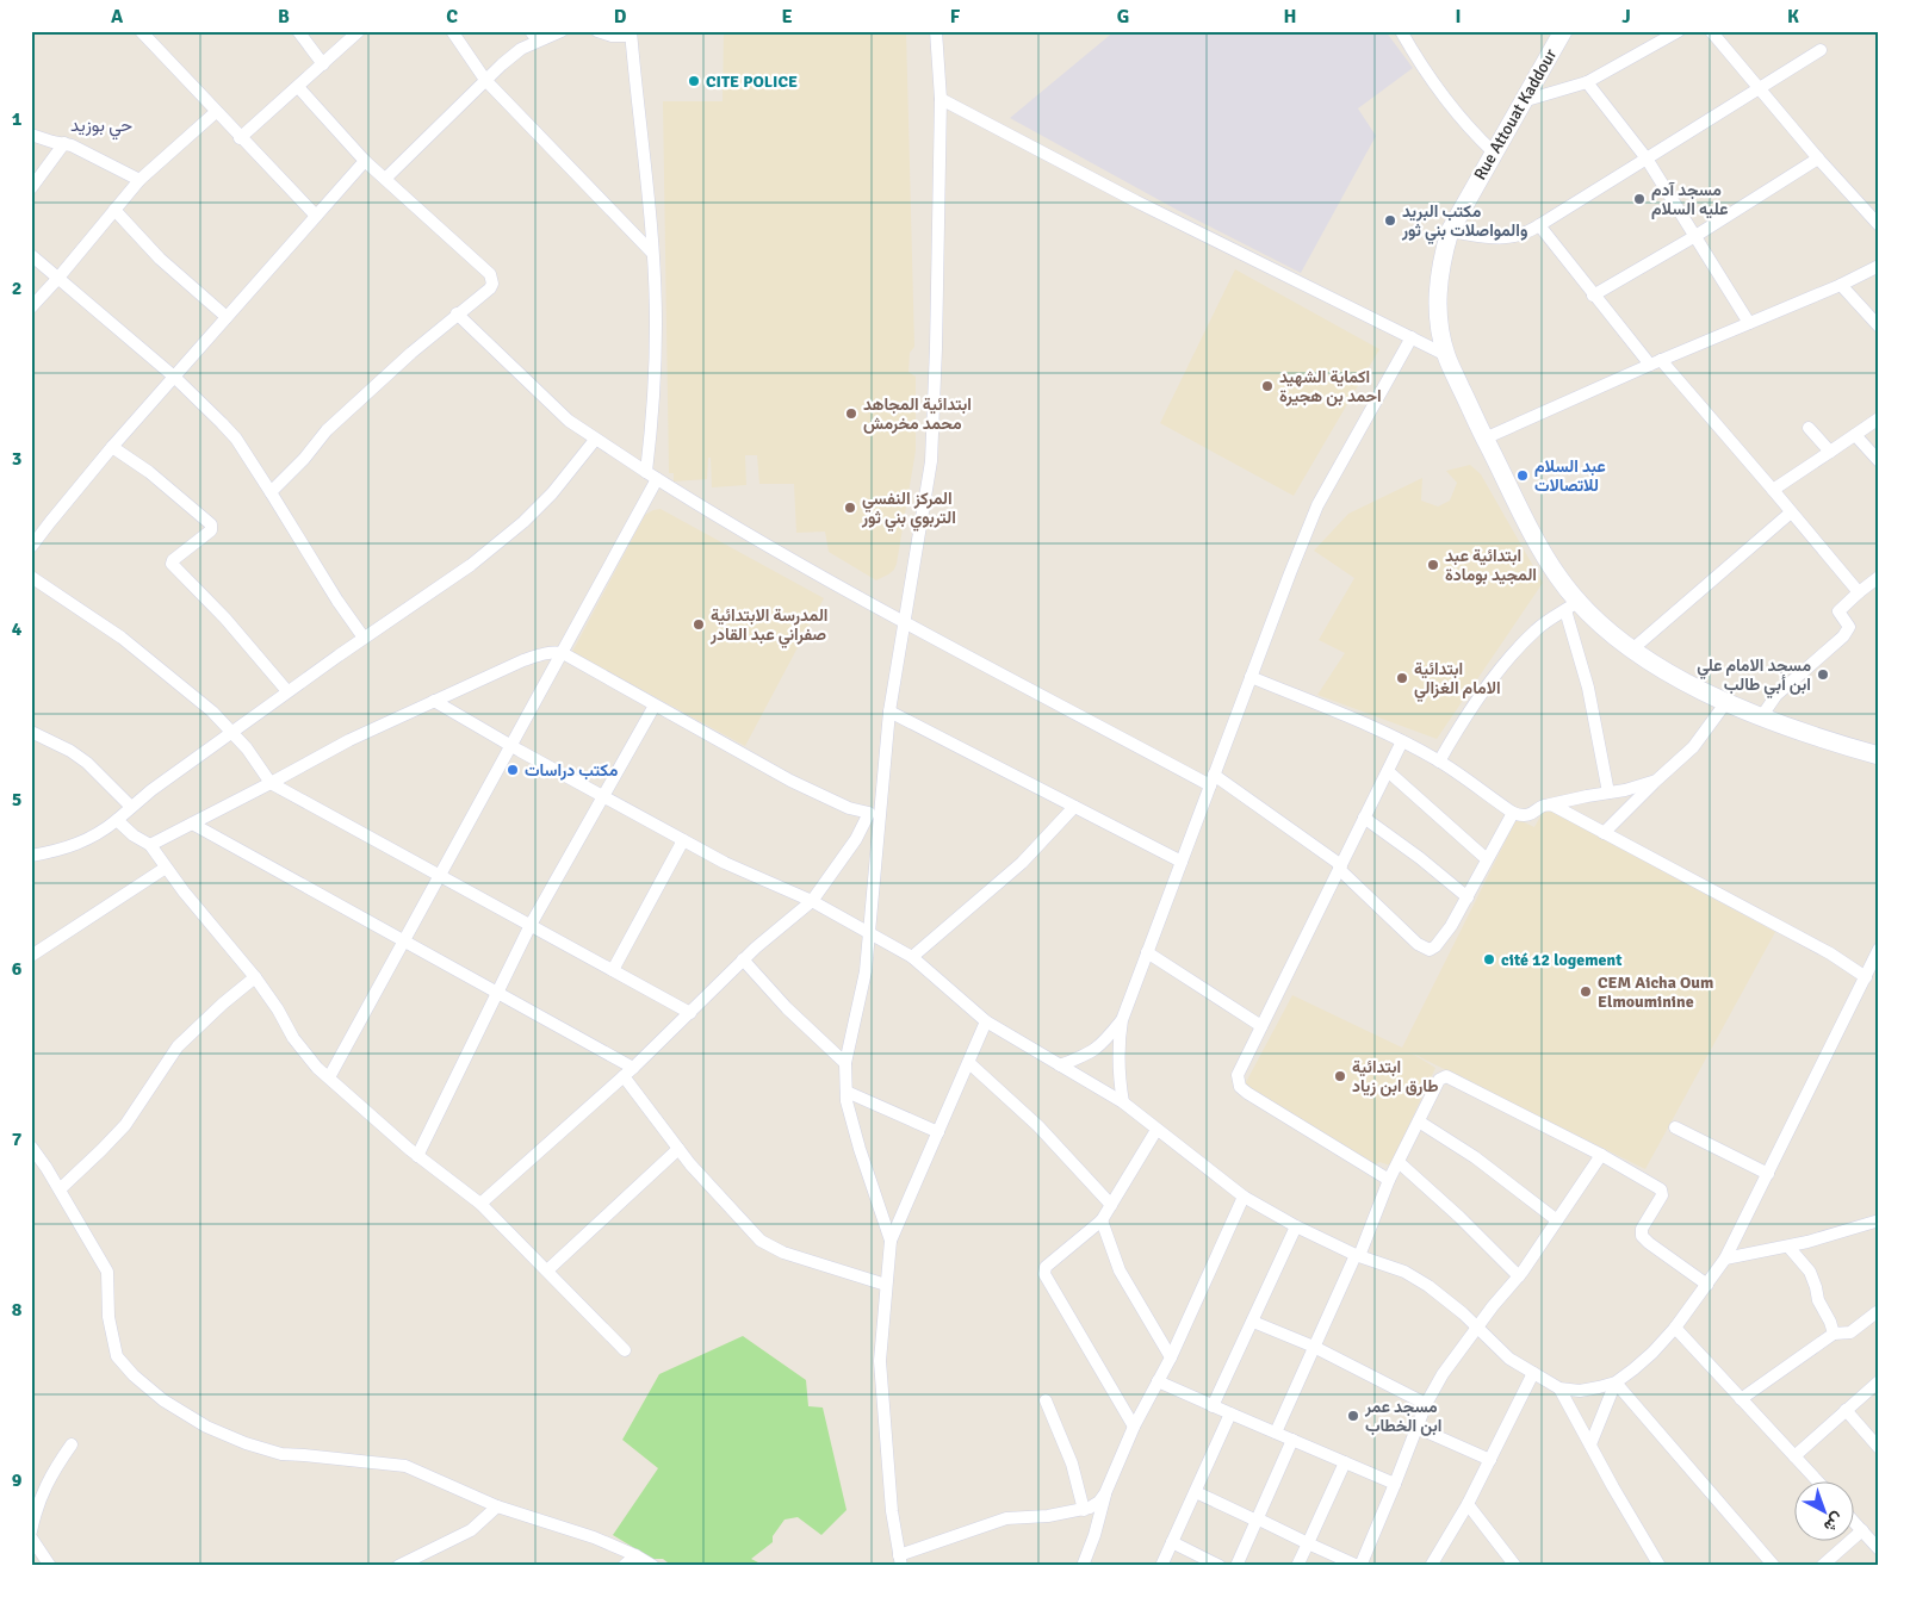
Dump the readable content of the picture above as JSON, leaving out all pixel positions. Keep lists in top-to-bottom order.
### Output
{
  "streets": {
    "street": ["Rue Attouat Kaddour"]
  },
  "districts": ["حي بوزيد"],
  "places": [
    "CITE POLICE",
    "مسجد آدم عليه السلام",
    "مكتب البريد والمواصلات بني ثور",
    "اكماية الشهيد احمد بن هجيرة",
    "ابتدائية المجاهد محمد مخرمش",
    "عبد السلام للاتصالات",
    "المركز النفسي التربوي بني ثور",
    "ابتدائية عبد المجيد بومادة",
    "المدرسة الابتدائية صفراني عبد القادر",
    "مسجد الامام علي ابن أبي طالب",
    "ابتدائية الامام الغزالي",
    "مكتب دراسات",
    "cité 12 logement",
    "CEM Aicha Oum Elmouminine",
    "ابتدائية طارق ابن زياد",
    "مسجد عمر ابن الخطاب"
  ],
  "north": "bottom right",
  "grid": {
    "columns": [
      "A",
      "B",
      "C",
      "D",
      "E",
      "F",
      "G",
      "H",
      "I",
      "J",
      "K"
    ],
    "rows": [
      "1",
      "2",
      "3",
      "4",
      "5",
      "6",
      "7",
      "8",
      "9"
    ]
  }
}
